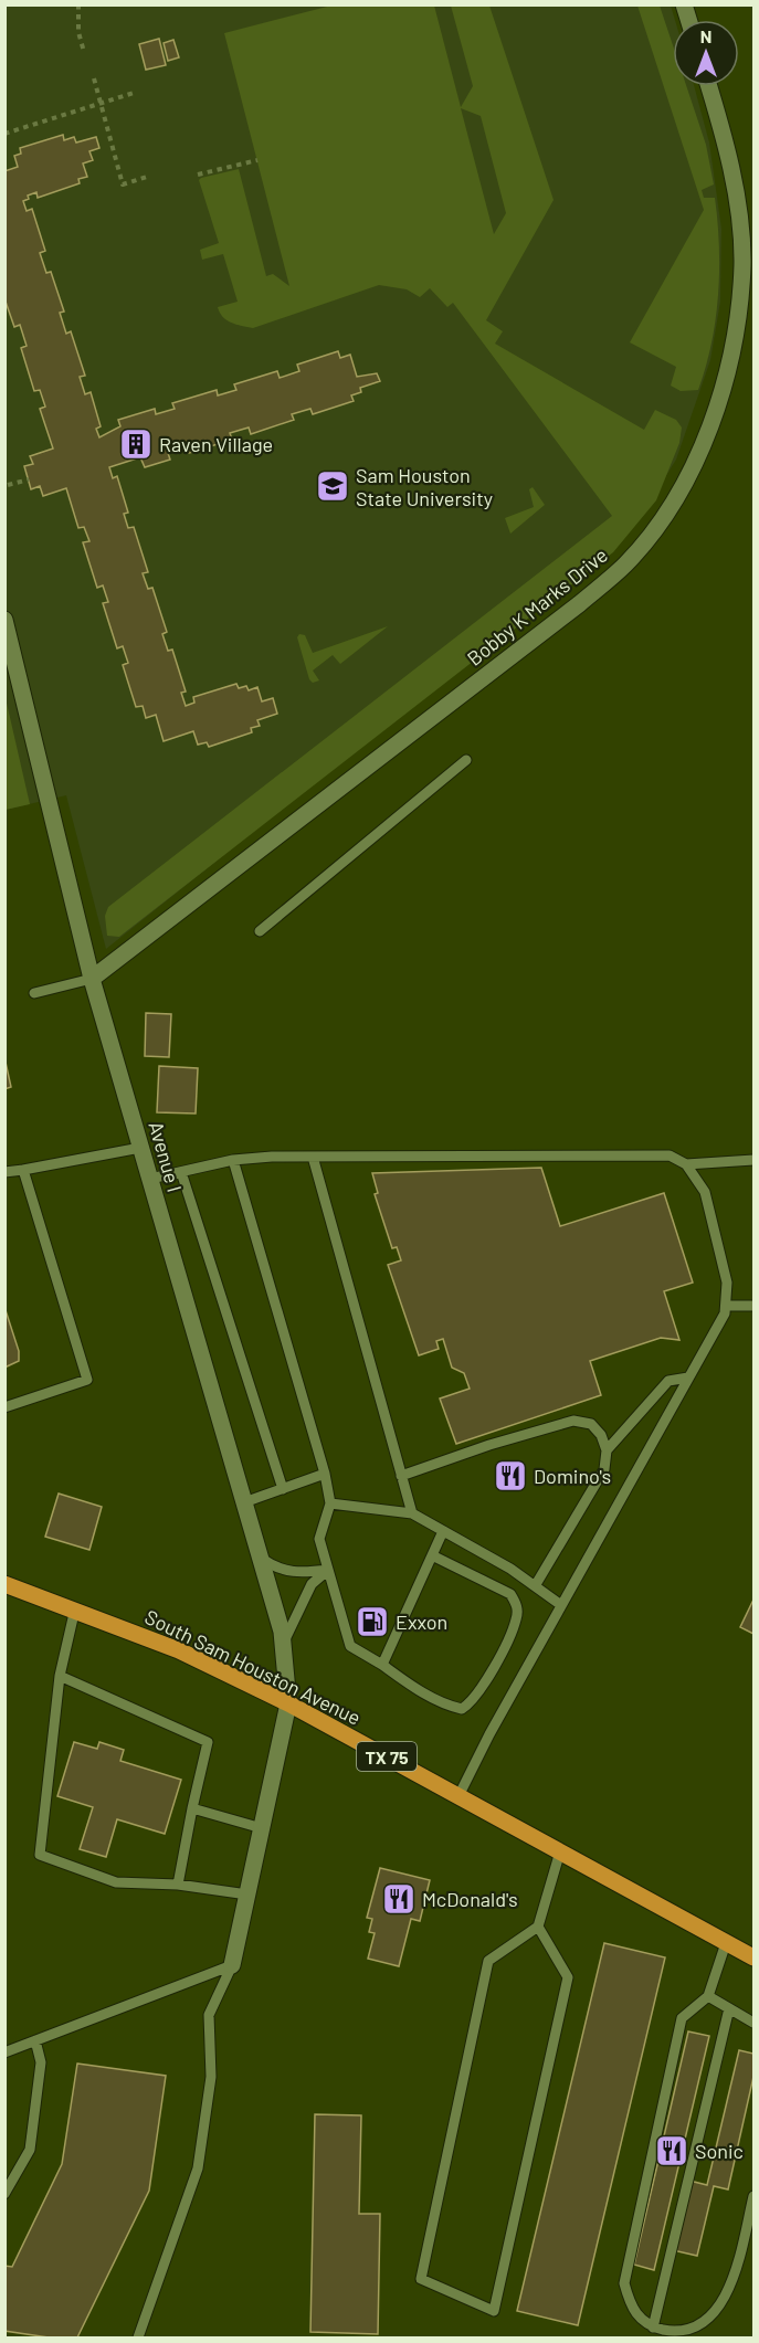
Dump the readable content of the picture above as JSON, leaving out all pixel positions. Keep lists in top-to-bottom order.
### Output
{
  "streets": {
    "main road": ["South Sam Houston Avenue", "TX 75"],
    "street": ["Bobby K Marks Drive", "Avenue I"]
  },
  "crossings": [
    ["Bobby K Marks Drive", "Avenue I"],
    ["Avenue I", "South Sam Houston Avenue"]
  ],
  "places": {
    "building": ["Raven Village"],
    "school or university": ["Sam Houston State University"],
    "restaurant": ["Domino's", "McDonald's", "Sonic"],
    "fuel station": ["Exxon"]
  },
  "north": "top"
}
